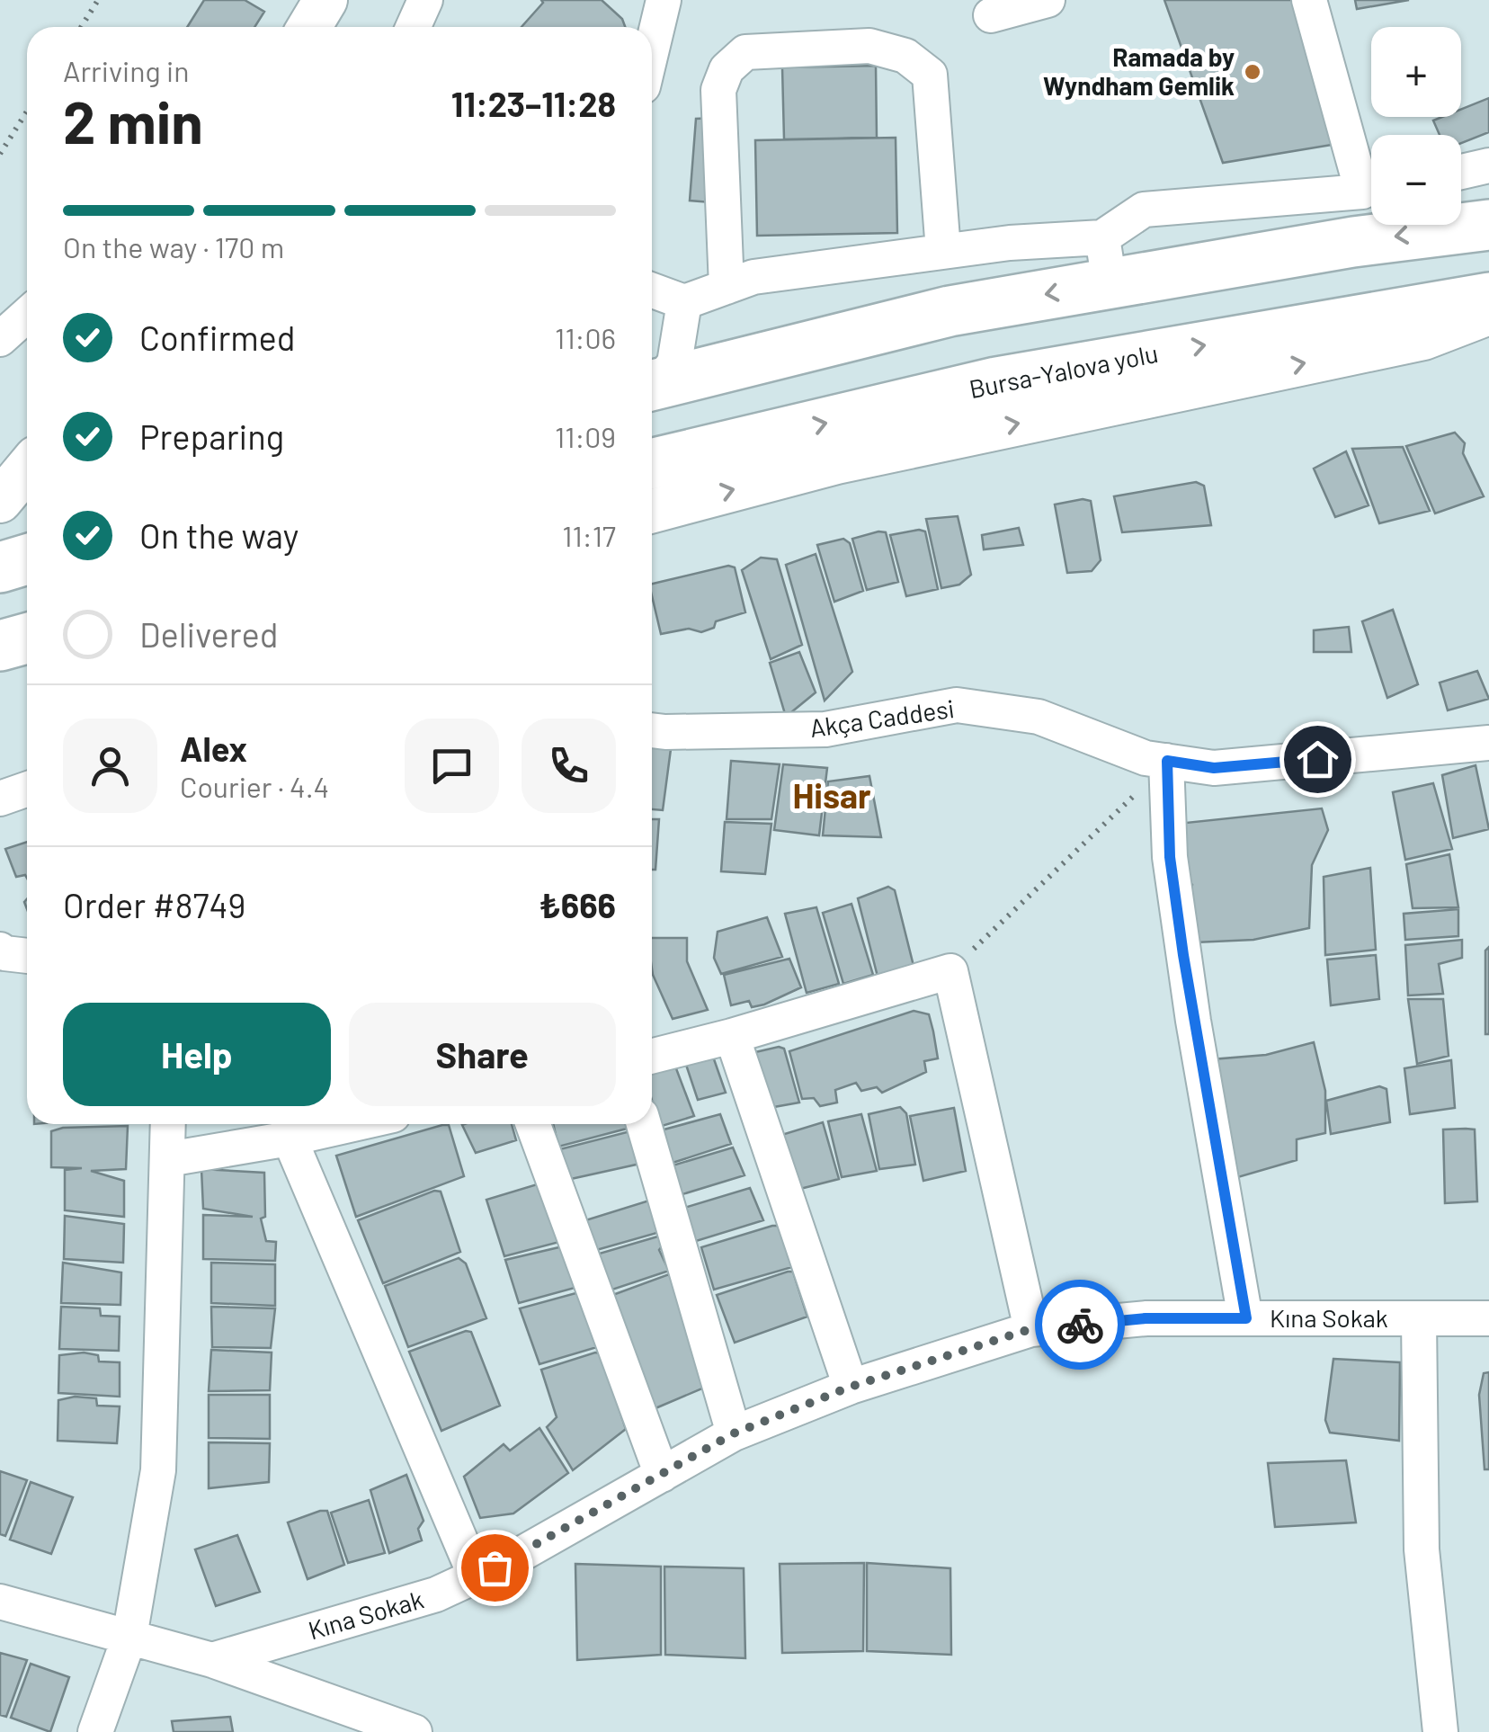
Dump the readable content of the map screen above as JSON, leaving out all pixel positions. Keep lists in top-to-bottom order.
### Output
{
  "streets": {
    "highway": ["Bursa-Yalova yolu"],
    "street": ["Akça Caddesi", "Kına Sokak"]
  },
  "districts": ["Hisar"],
  "places": ["Ramada by Wyndham Gemlik"],
  "page": {
    "map_buttons": ["+", "−"],
    "heading": ["2 min", "Arriving in", "11:23–11:28"],
    "panel": [
      "Alex",
      "Courier · 4.4",
      "Order #8749",
      "₺666"
    ],
    "bar": "On the way · 170 m",
    "list": [
      ["Confirmed", "11:06"],
      ["Preparing", "11:09"],
      ["On the way", "11:17"],
      "Delivered"
    ],
    "buttons": ["Help", "Share"]
  }
}
